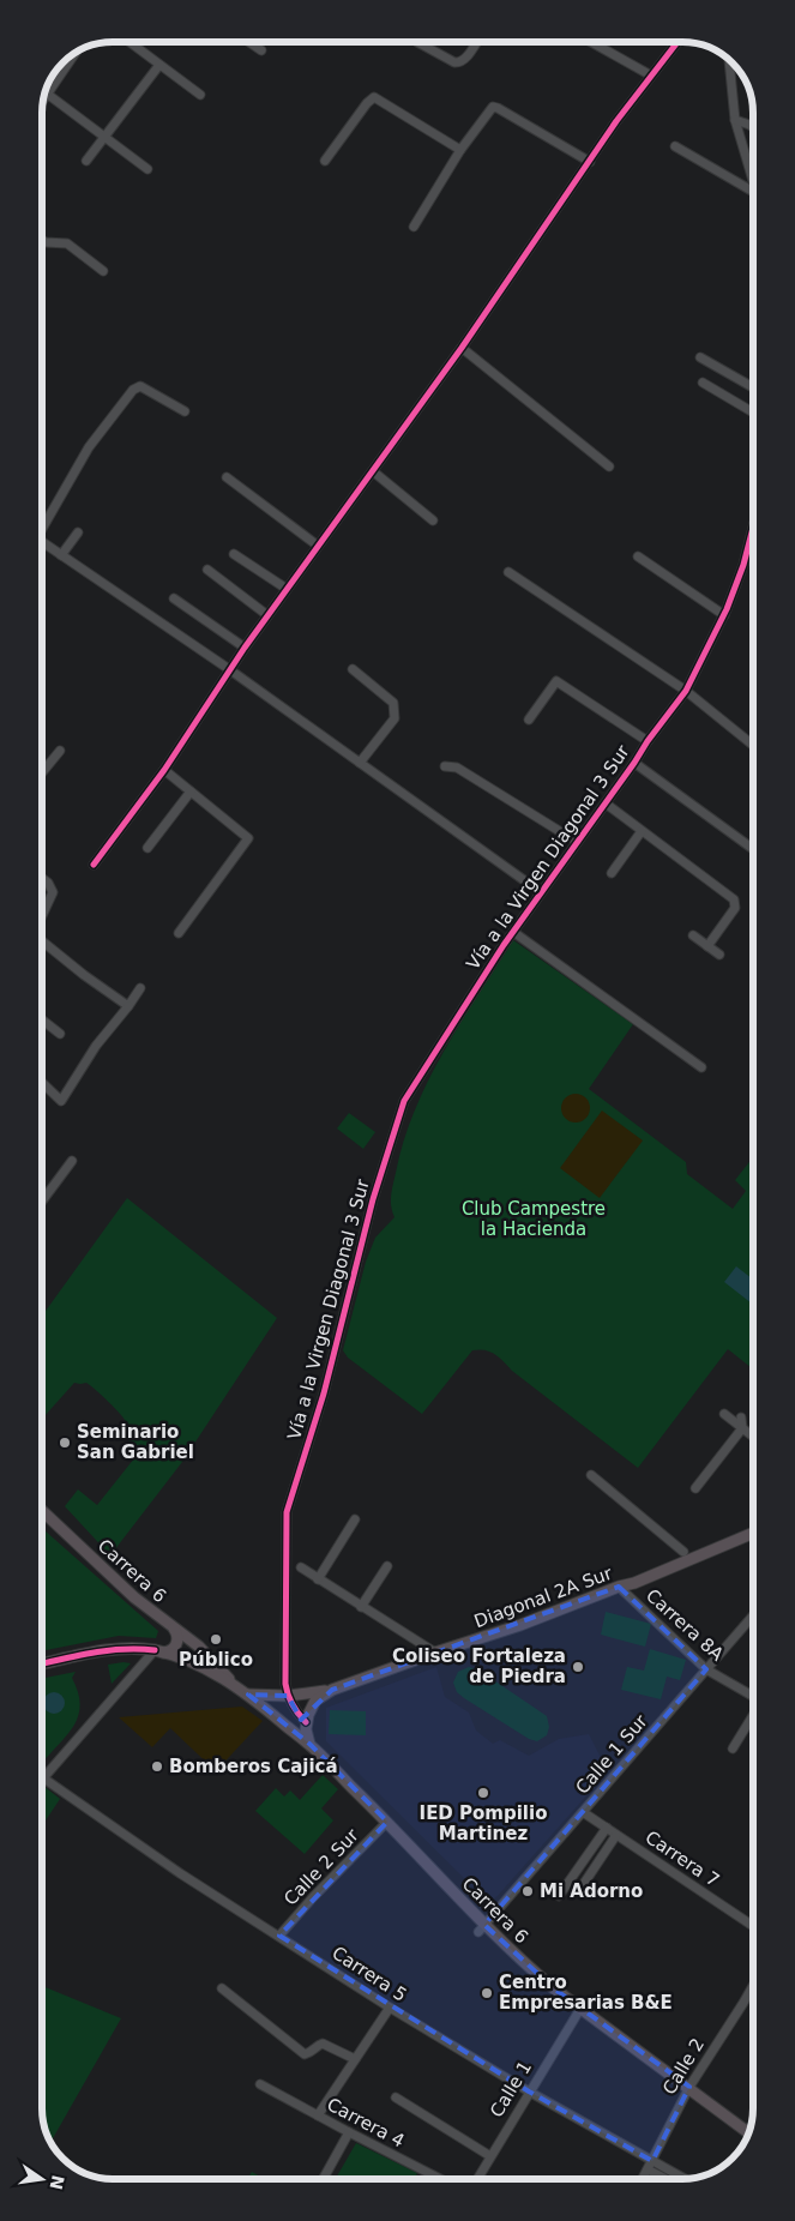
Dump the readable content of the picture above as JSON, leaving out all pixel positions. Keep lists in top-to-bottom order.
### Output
{
  "streets": {
    "main road": ["Carrera 6", "Diagonal 2A Sur"],
    "street": [
      "Vía a la Virgen Diagonal 3 Sur",
      "Carrera 8A",
      "Calle 1 Sur",
      "Carrera 7",
      "Calle 2 Sur",
      "Carrera 5",
      "Calle 2",
      "Calle 1",
      "Carrera 4"
    ]
  },
  "crossings": [
    ["Carrera 6", "Calle 1 Sur"],
    ["Carrera 6", "Calle 2 Sur"],
    ["Carrera 6", "Calle 2"],
    ["Carrera 6", "Calle 1"],
    ["Diagonal 2A Sur", "Carrera 8A"],
    ["Carrera 8A", "Calle 1 Sur"],
    ["Calle 1 Sur", "Carrera 7"],
    ["Calle 2 Sur", "Carrera 5"],
    ["Carrera 5", "Calle 2"],
    ["Carrera 5", "Calle 1"]
  ],
  "parks": ["Club Campestre la Hacienda"],
  "places": [
    "Seminario San Gabriel",
    "Público",
    "Coliseo Fortaleza de Piedra",
    "Bomberos Cajicá",
    "IED Pompilio Martinez",
    "Mi Adorno",
    "Centro Empresarias B&E"
  ],
  "north": "right"
}
